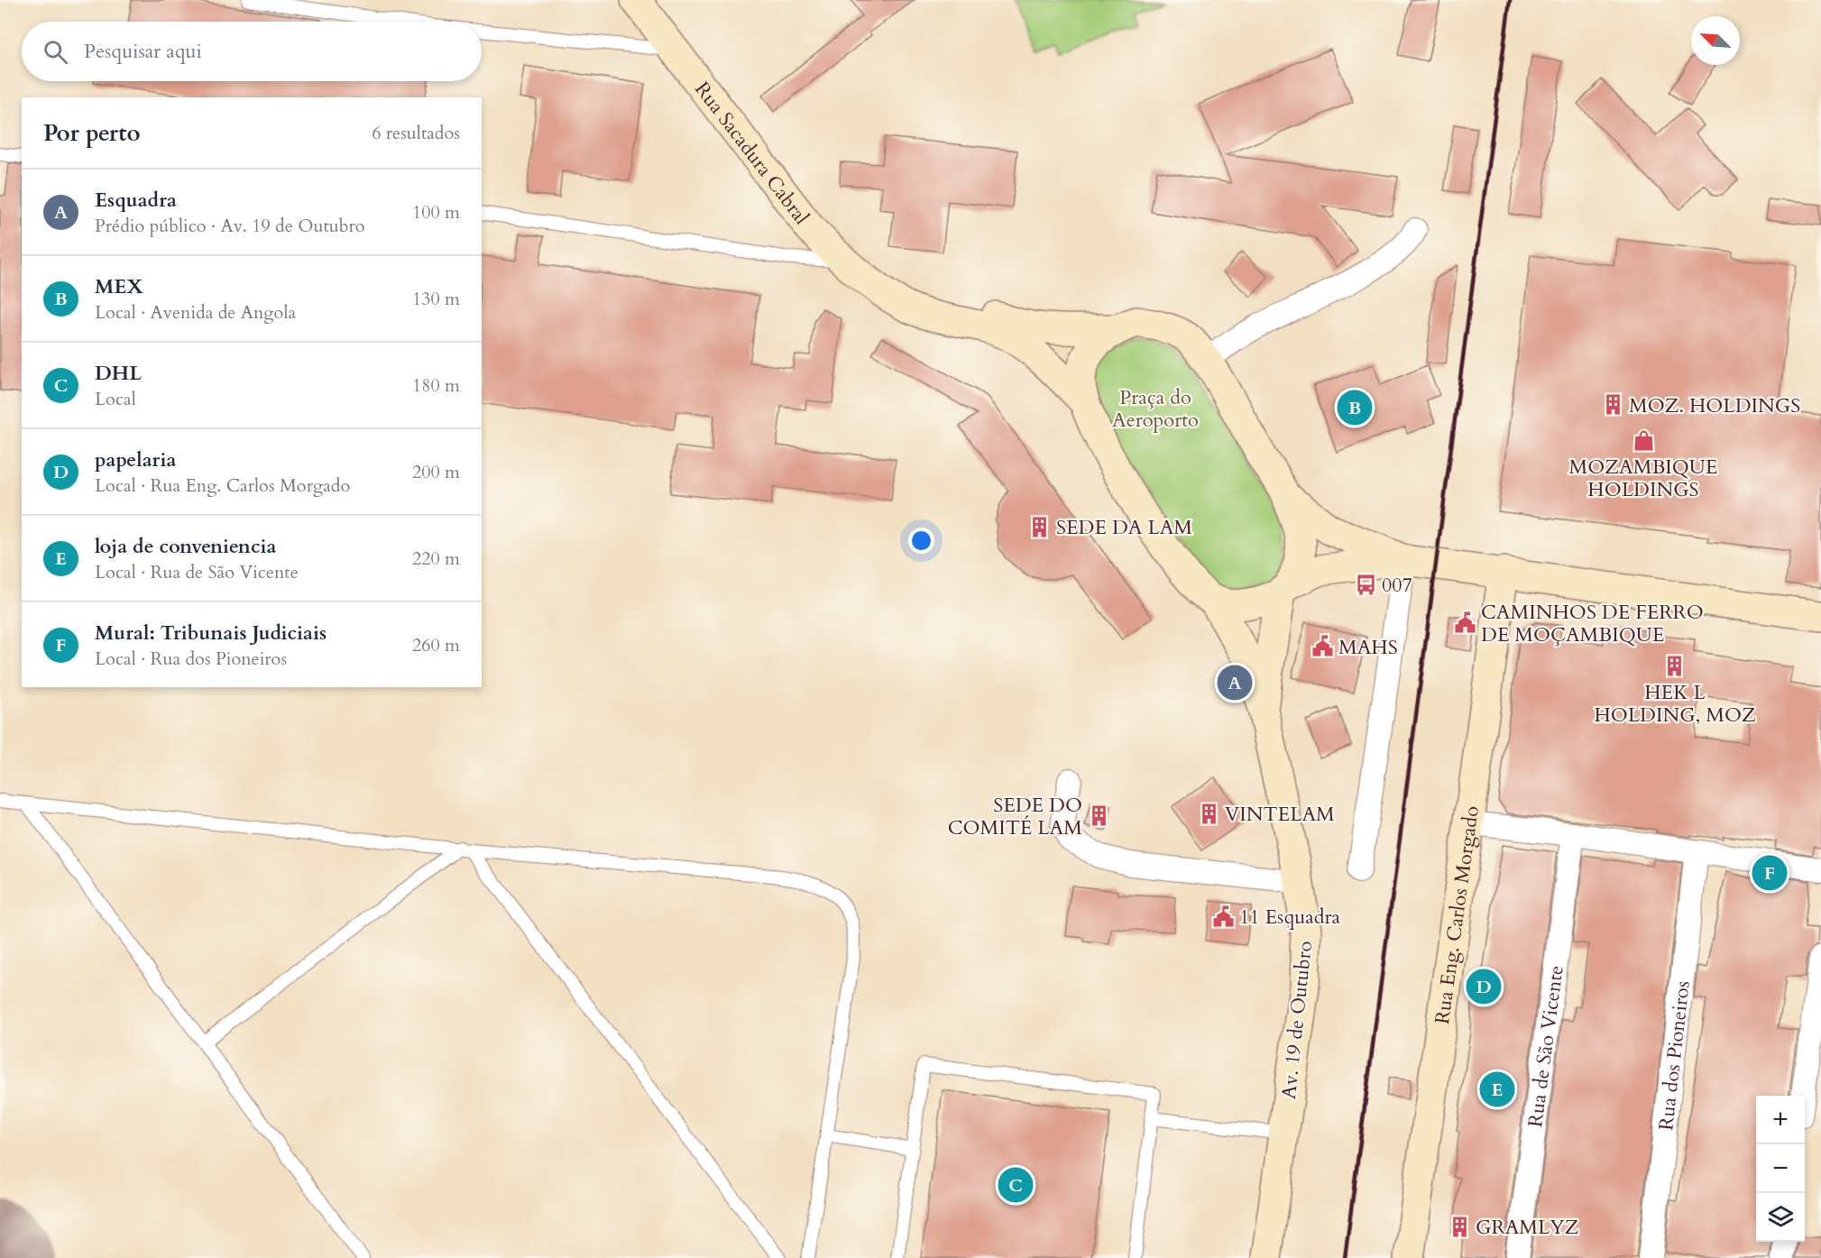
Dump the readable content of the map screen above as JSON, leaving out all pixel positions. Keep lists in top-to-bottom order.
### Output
{
  "streets": {
    "main road": ["Rua Sacadura Cabral", "Rua Eng. Carlos Morgado", "Av. 19 de Outubro"],
    "street": ["Rua de São Vicente", "Rua dos Pioneiros"]
  },
  "parks": ["Praça do Aeroporto"],
  "places": {
    "building": [
      "MOZ. HOLDINGS",
      "SEDE DA LAM",
      "HEK L HOLDING, MOZ",
      "VINTELAM",
      "SEDE DO COMITÉ LAM",
      "GRAMLYZ"
    ],
    "shop": ["MOZAMBIQUE HOLDINGS"],
    "bus stop": ["007"],
    "public building": ["CAMINHOS DE FERRO DE MOÇAMBIQUE", "MAHS", "11 Esquadra"]
  },
  "north": "top left",
  "page": {
    "search": "Pesquisar aqui",
    "heading": ["Por perto", "6 resultados"],
    "list": [
      {
        "mark": "A",
        "name": "Esquadra",
        "note": "Prédio público · Av. 19 de Outubro",
        "value": "100 m"
      },
      {
        "mark": "B",
        "name": "MEX",
        "note": "Local · Avenida de Angola",
        "value": "130 m"
      },
      {
        "mark": "C",
        "name": "DHL",
        "note": "Local",
        "value": "180 m"
      },
      {
        "mark": "D",
        "name": "papelaria",
        "note": "Local · Rua Eng. Carlos Morgado",
        "value": "200 m"
      },
      {
        "mark": "E",
        "name": "loja de conveniencia",
        "note": "Local · Rua de São Vicente",
        "value": "220 m"
      },
      {
        "mark": "F",
        "name": "Mural: Tribunais Judiciais",
        "note": "Local · Rua dos Pioneiros",
        "value": "260 m"
      }
    ],
    "pins": [
      "B",
      "A",
      "F",
      "D",
      "E",
      "C"
    ],
    "map_buttons": ["+", "−"]
  }
}
